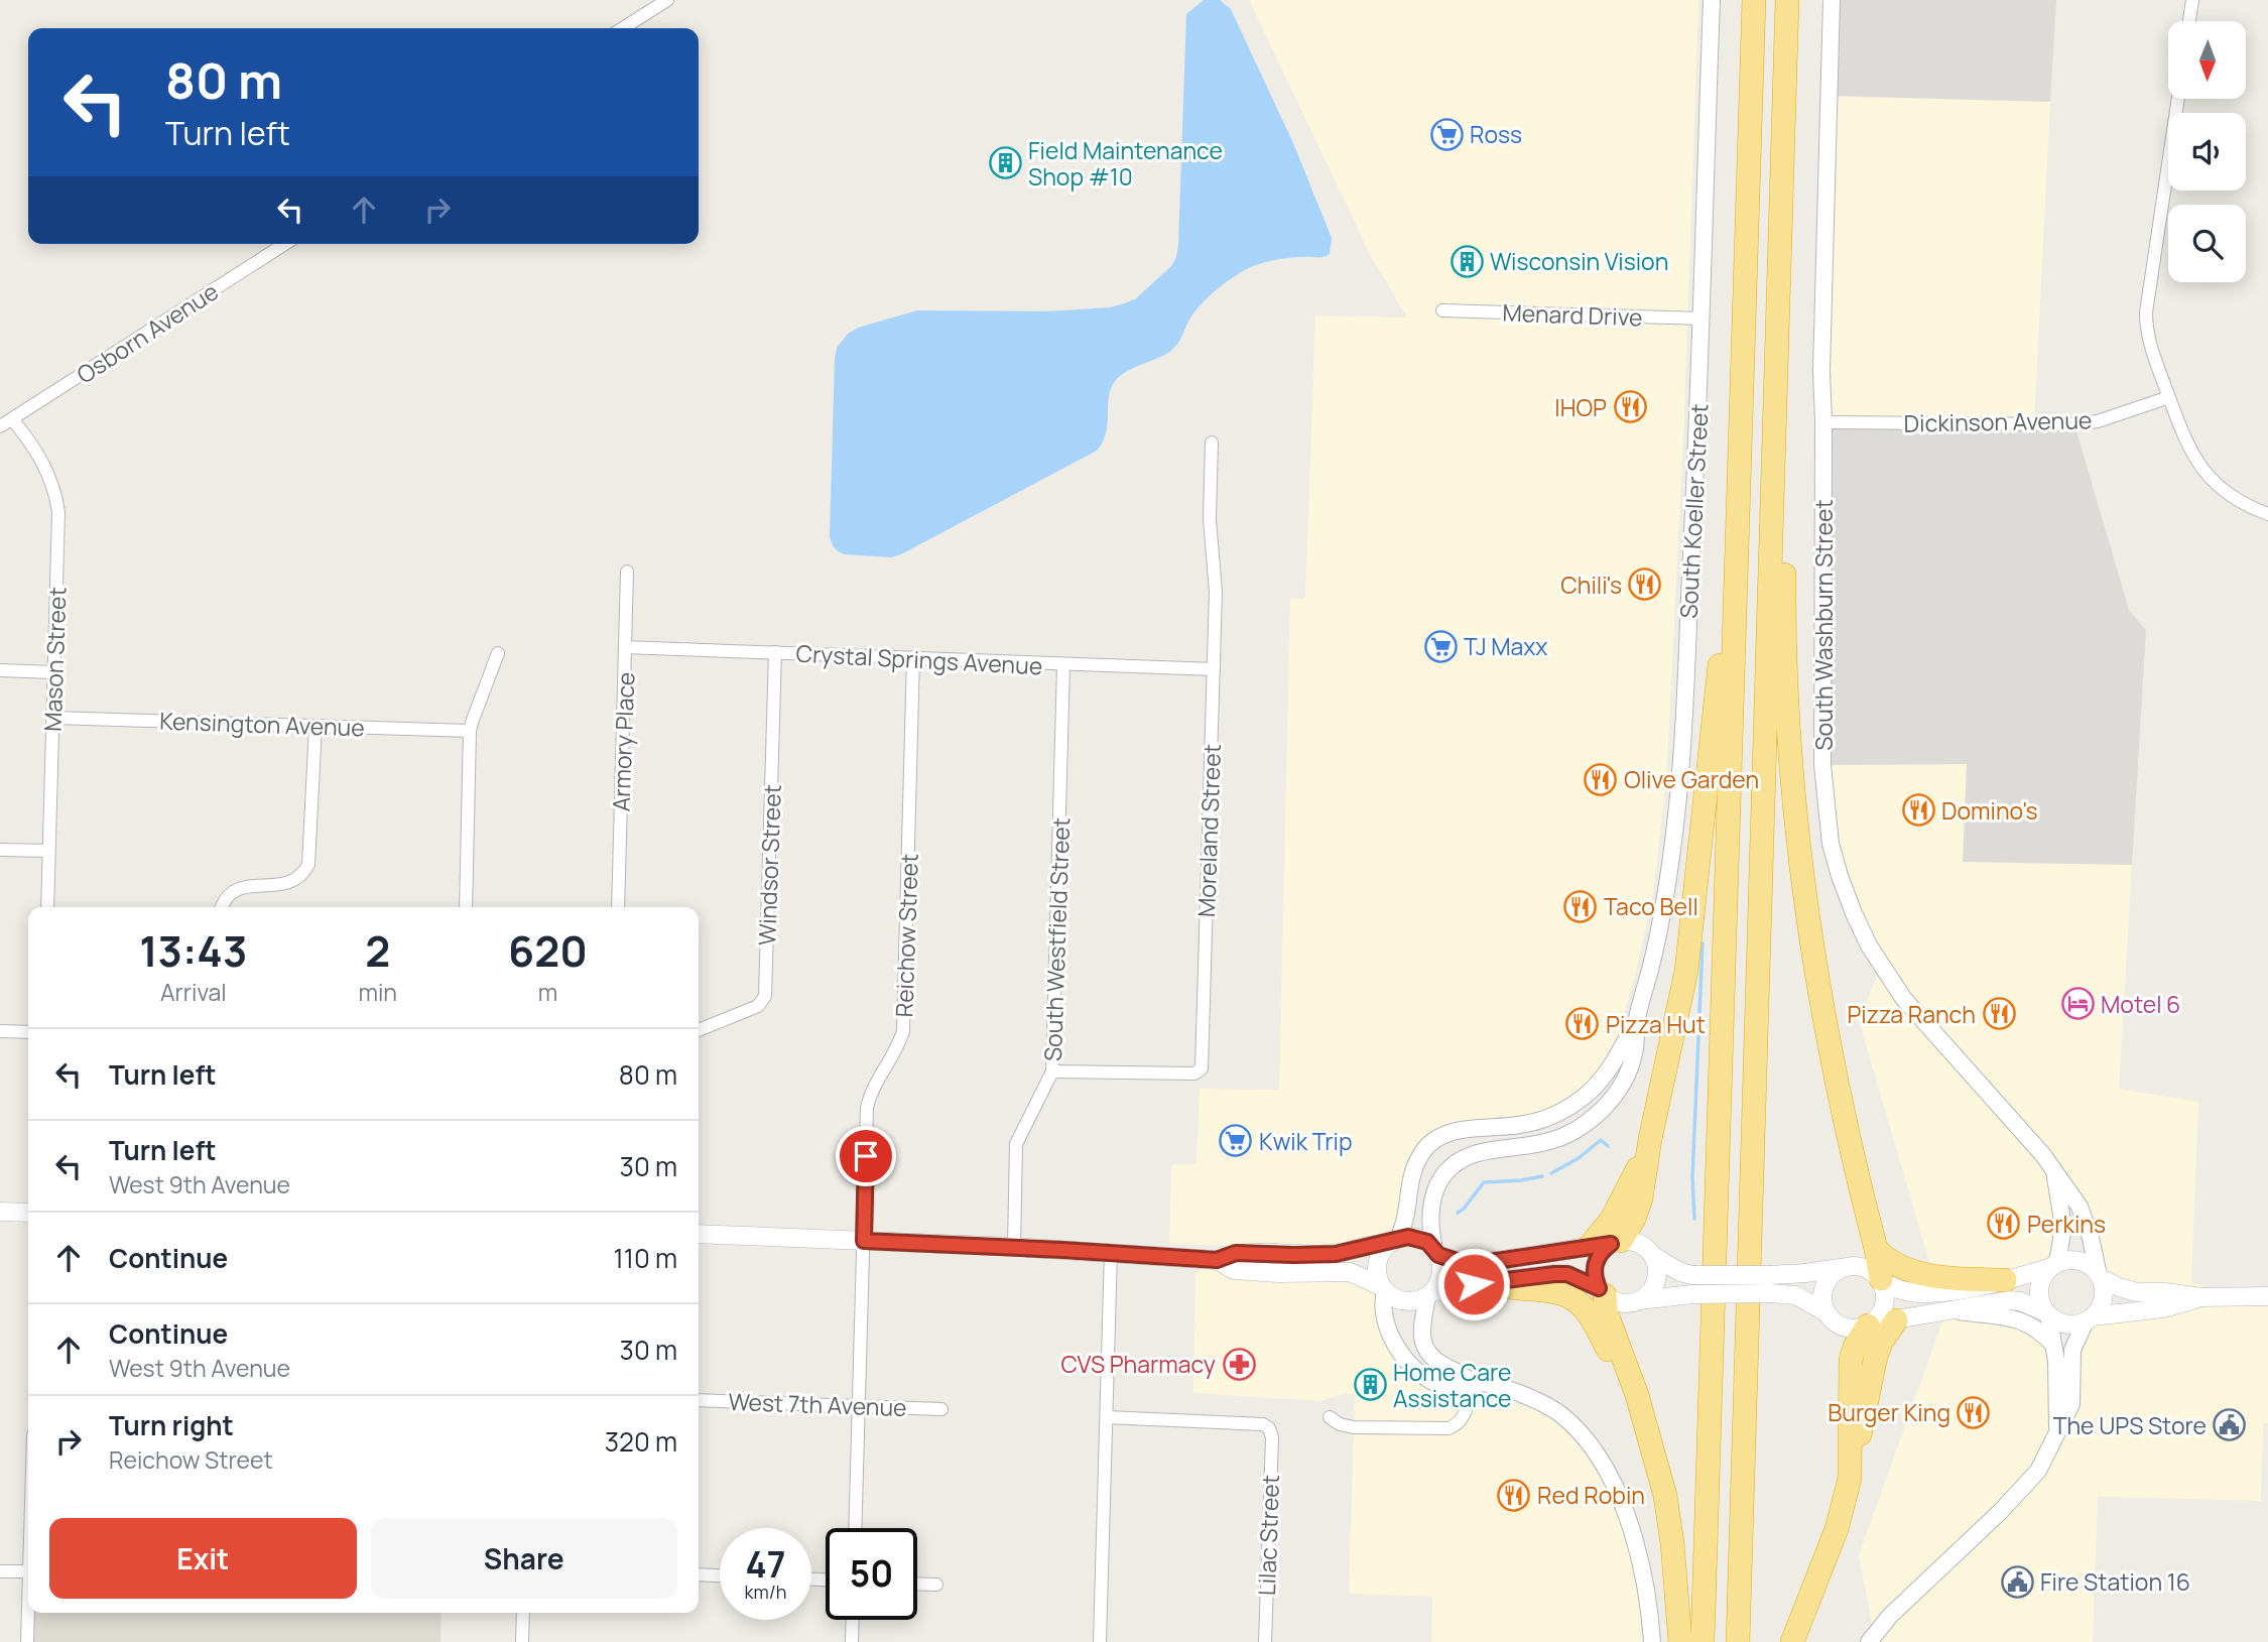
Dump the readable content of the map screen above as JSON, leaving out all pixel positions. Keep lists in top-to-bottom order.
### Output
{
  "streets": {
    "street": [
      "Menard Drive",
      "Osborn Avenue",
      "Dickinson Avenue",
      "South Koeller Street",
      "South Washburn Street",
      "Mason Street",
      "Crystal Springs Avenue",
      "Kensington Avenue",
      "Armory Place",
      "Moreland Street",
      "Windsor Street",
      "Reichow Street",
      "South Westfield Street",
      "West 7th Avenue",
      "Lilac Street"
    ]
  },
  "crossings": [
    ["Menard Drive", "South Koeller Street"],
    ["Osborn Avenue", "Mason Street"],
    ["Dickinson Avenue", "South Washburn Street"],
    ["Mason Street", "Kensington Avenue"],
    ["Crystal Springs Avenue", "Armory Place"],
    ["Crystal Springs Avenue", "Moreland Street"],
    ["Crystal Springs Avenue", "Windsor Street"],
    ["Crystal Springs Avenue", "Reichow Street"],
    ["Crystal Springs Avenue", "South Westfield Street"],
    ["Moreland Street", "South Westfield Street"],
    ["Reichow Street", "West 7th Avenue"]
  ],
  "places": {
    "supermarket": ["Ross", "TJ Maxx", "Kwik Trip"],
    "building": ["Field Maintenance Shop #10", "Wisconsin Vision", "Home Care Assistance"],
    "restaurant": [
      "IHOP",
      "Chili's",
      "Olive Garden",
      "Domino's",
      "Taco Bell",
      "Pizza Ranch",
      "Pizza Hut",
      "Perkins",
      "Burger King",
      "Red Robin"
    ],
    "hotel": ["Motel 6"],
    "pharmacy": ["CVS Pharmacy"],
    "public building": ["The UPS Store", "Fire Station 16"]
  },
  "north": "bottom",
  "page": {
    "turn": ["80 m", "Turn left"],
    "eta": [
      "13:43",
      "Arrival",
      "2",
      "min",
      "620",
      "m"
    ],
    "list": [
      {
        "name": "Turn left",
        "value": "80 m"
      },
      {
        "name": "Turn left",
        "note": "West 9th Avenue",
        "value": "30 m"
      },
      {
        "name": "Continue",
        "value": "110 m"
      },
      {
        "name": "Continue",
        "note": "West 9th Avenue",
        "value": "30 m"
      },
      {
        "name": "Turn right",
        "note": "Reichow Street",
        "value": "320 m"
      }
    ],
    "buttons": ["Exit", "Share"],
    "speed": "47 km/h",
    "limit": "50"
  }
}
